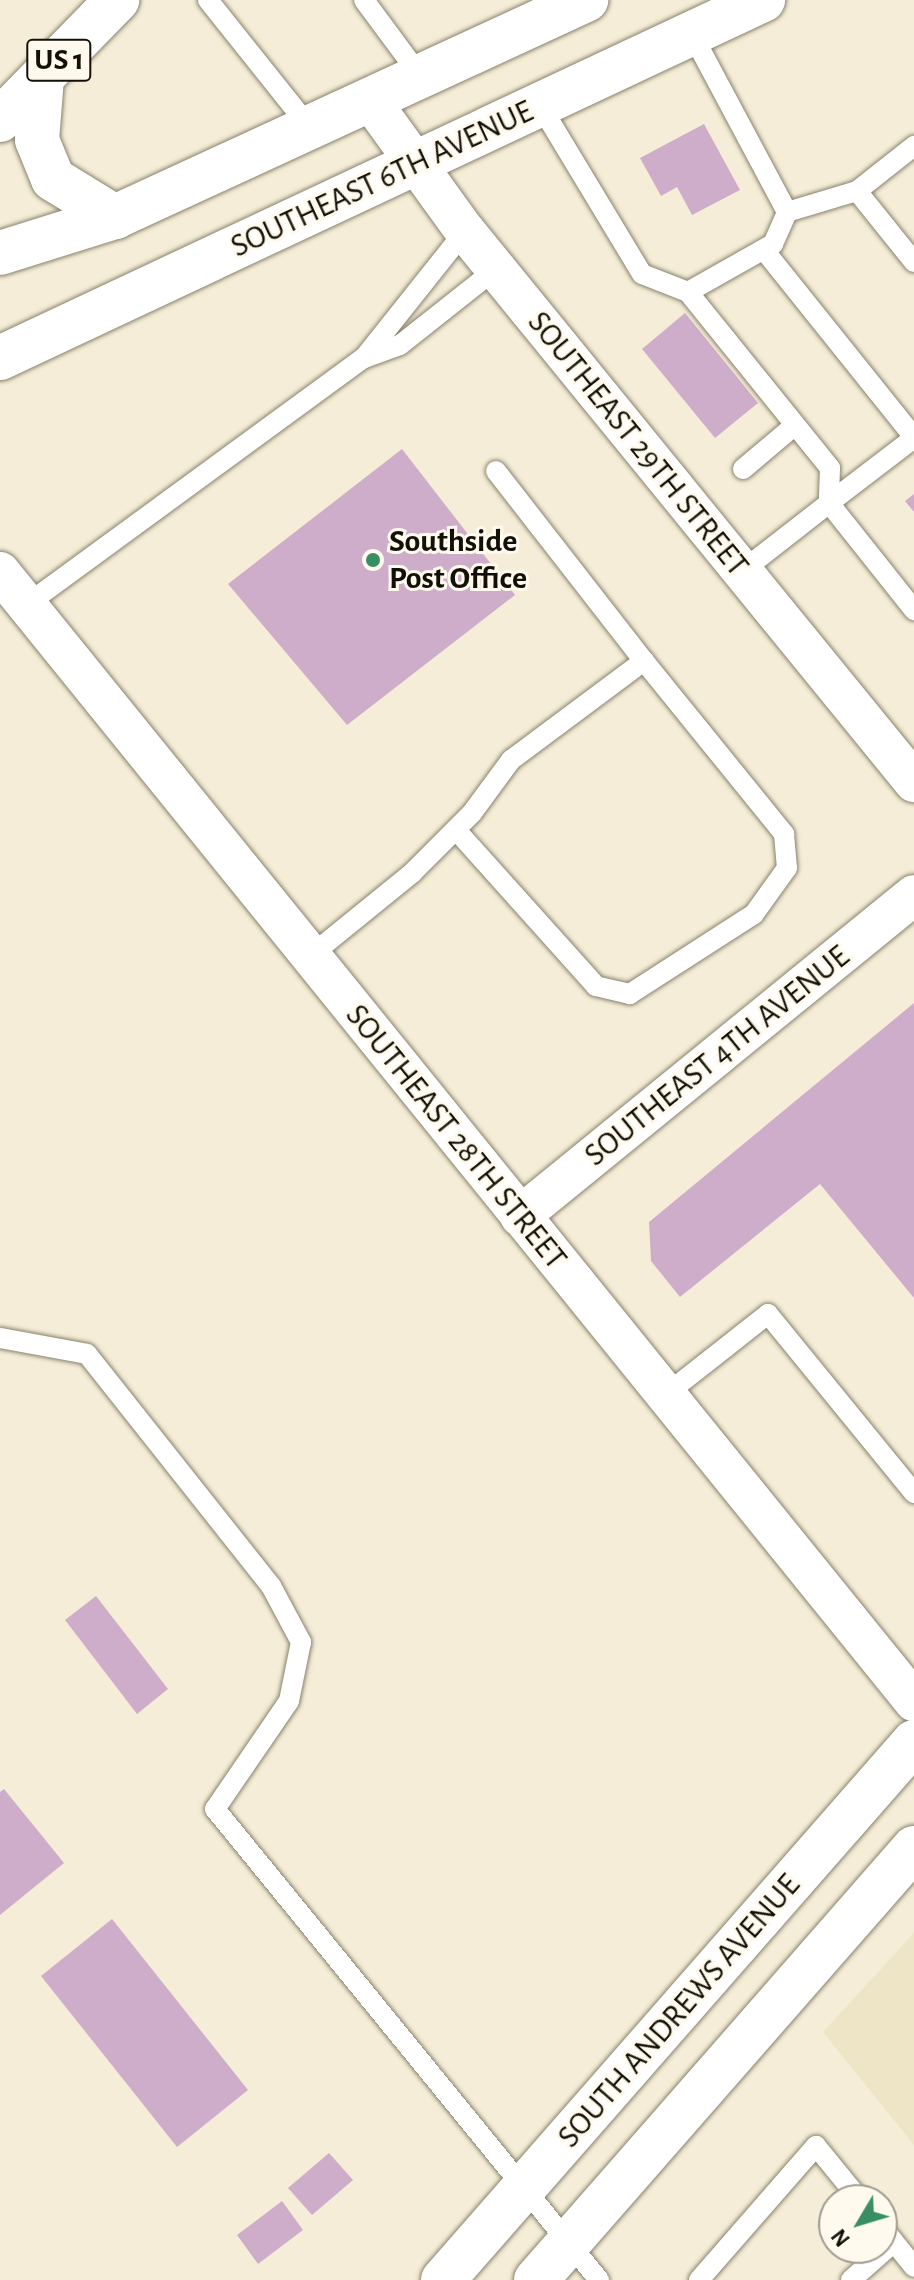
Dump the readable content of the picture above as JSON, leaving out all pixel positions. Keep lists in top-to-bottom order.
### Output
{
  "streets": {
    "main road": ["US 1", "SOUTHEAST 6TH AVENUE", "SOUTH ANDREWS AVENUE"],
    "street": ["SOUTHEAST 29TH STREET", "SOUTHEAST 4TH AVENUE", "SOUTHEAST 28TH STREET"]
  },
  "crossings": [
    ["SOUTHEAST 6TH AVENUE", "SOUTHEAST 29TH STREET"],
    ["SOUTHEAST 4TH AVENUE", "SOUTHEAST 28TH STREET"]
  ],
  "places": ["Southside Post Office"],
  "north": "bottom left"
}
